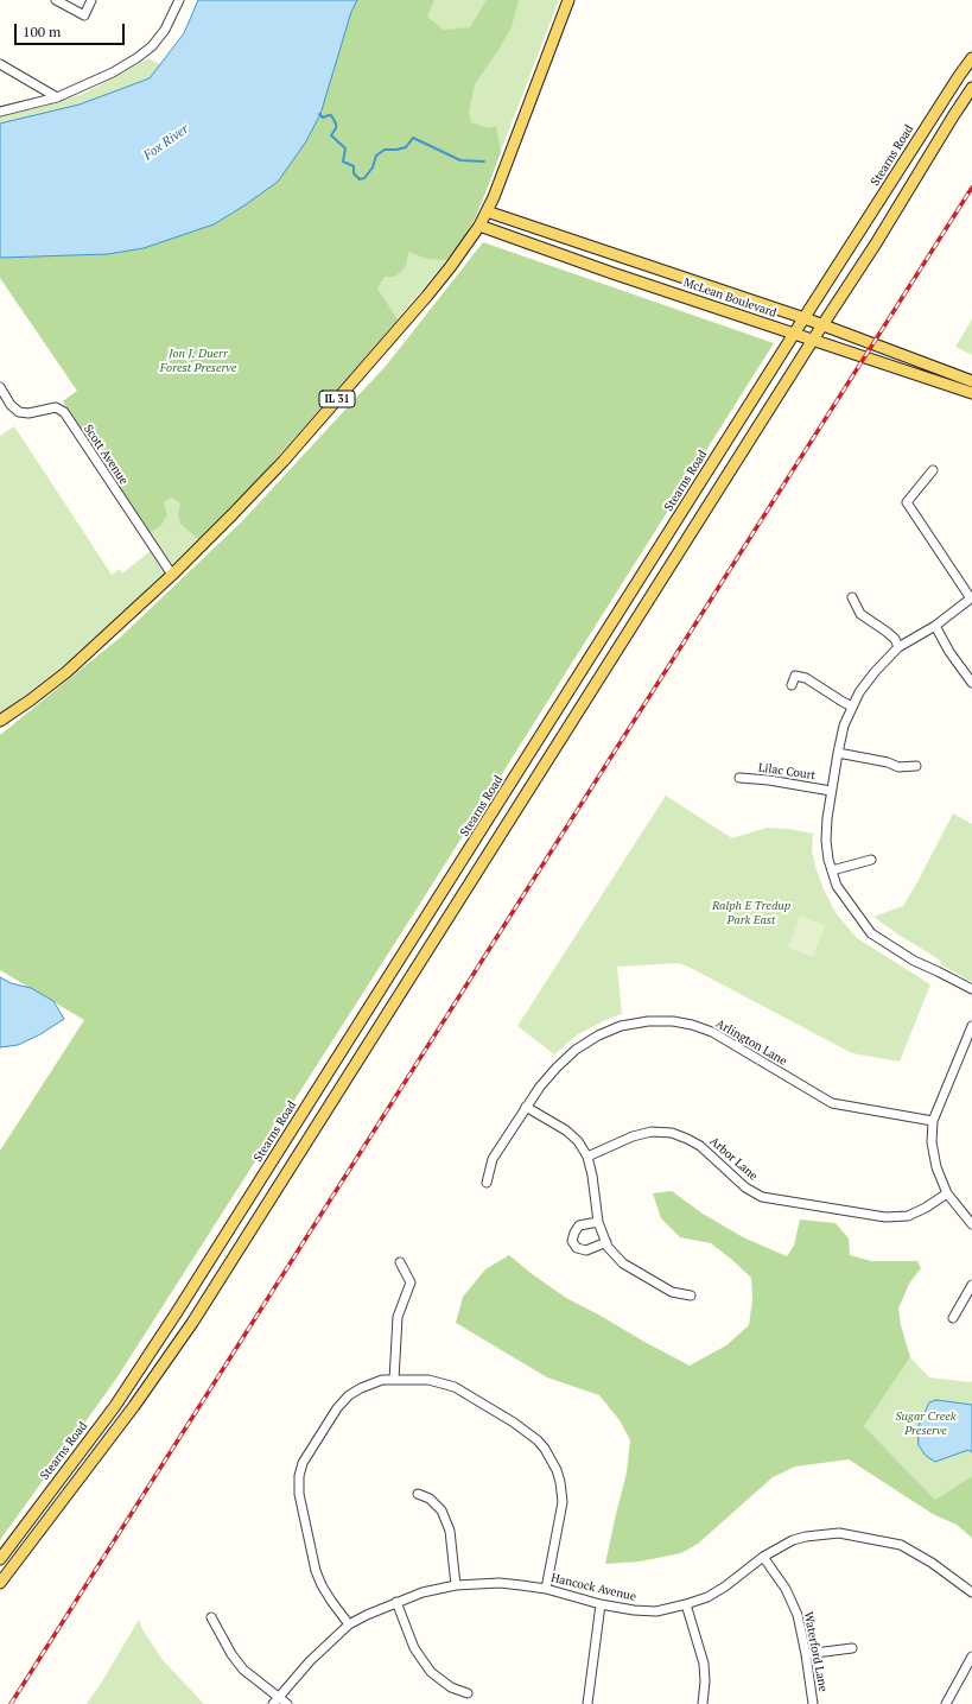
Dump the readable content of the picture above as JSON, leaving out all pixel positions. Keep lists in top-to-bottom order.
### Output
{
  "streets": {
    "main road": ["Stearns Road", "McLean Boulevard", "IL 31"],
    "street": [
      "Scott Avenue",
      "Lilac Court",
      "Arlington Lane",
      "Arbor Lane",
      "Hancock Avenue",
      "Waterford Lane"
    ]
  },
  "crossings": [
    ["Stearns Road", "McLean Boulevard"],
    ["McLean Boulevard", "IL 31"],
    ["IL 31", "Scott Avenue"],
    ["Hancock Avenue", "Waterford Lane"]
  ],
  "water": ["Fox River"],
  "parks": ["Jon J. Duerr Forest Preserve", "Ralph E Tredup Park East", "Sugar Creek Preserve"],
  "scale_bar": "100 m"
}
